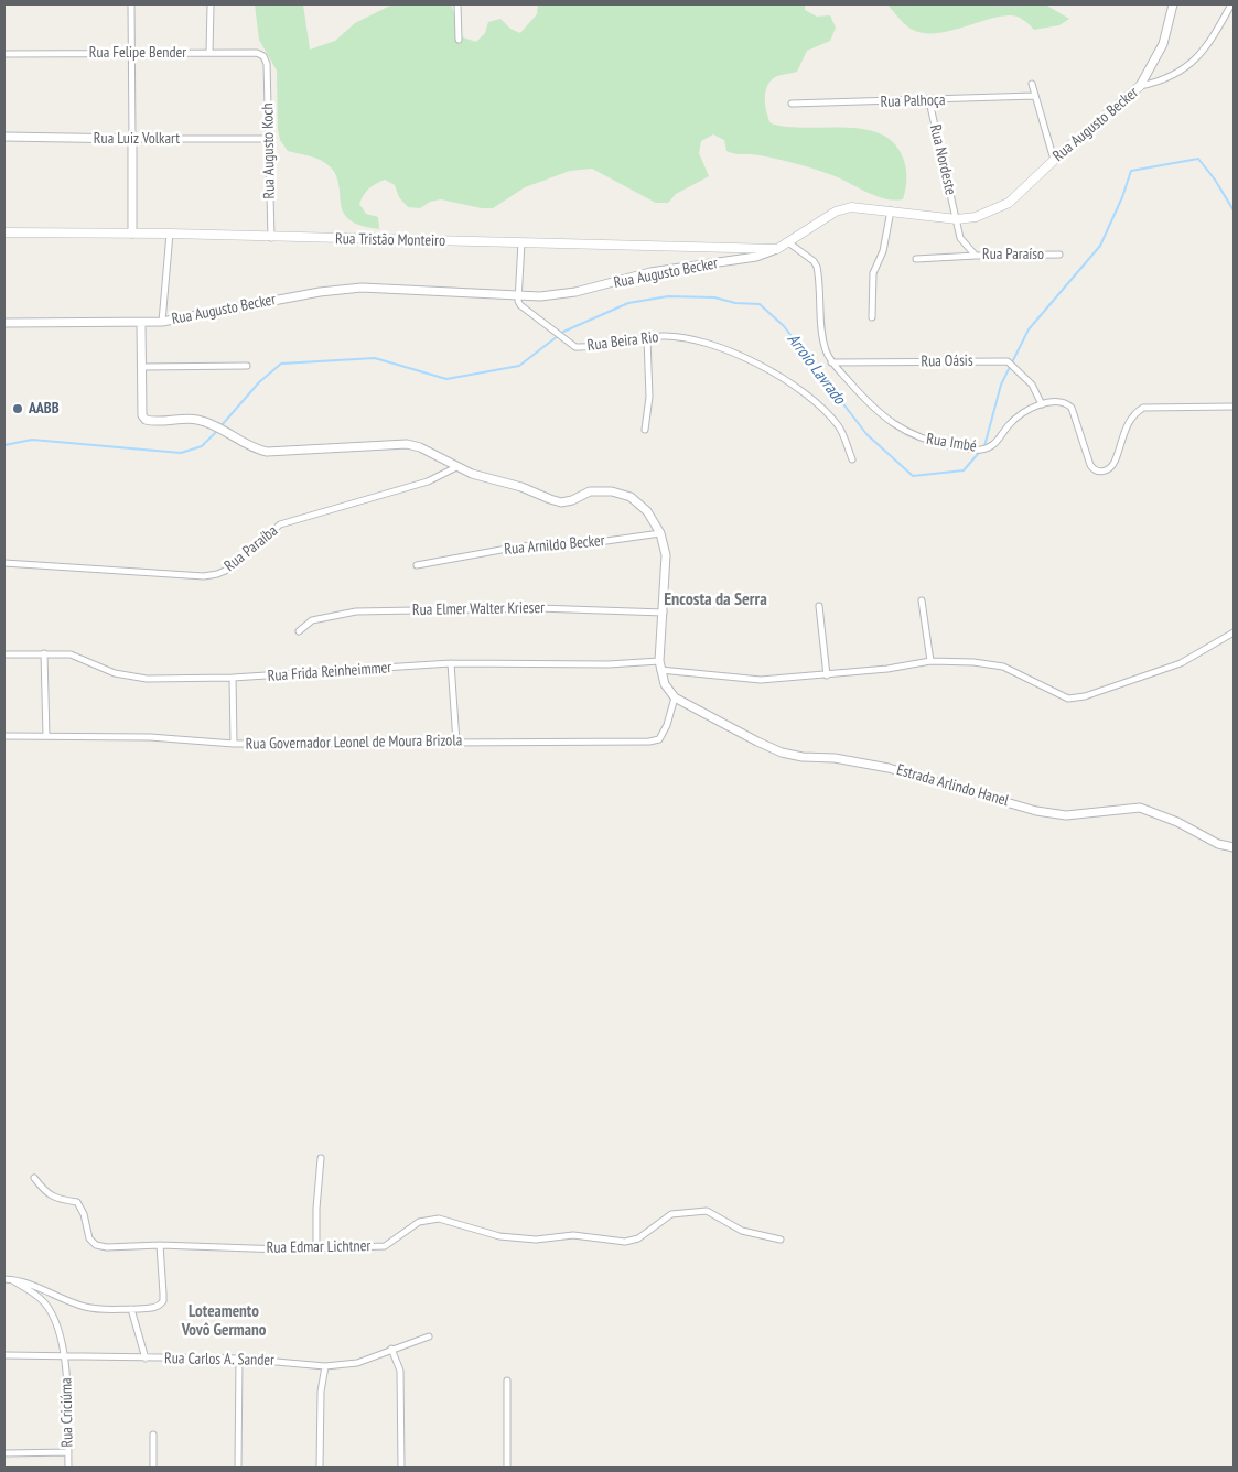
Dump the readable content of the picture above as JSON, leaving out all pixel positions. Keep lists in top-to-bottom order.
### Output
{
  "streets": {
    "main road": ["Rua Augusto Becker", "Rua Tristão Monteiro"],
    "street": [
      "Rua Felipe Bender",
      "Rua Palhoça",
      "Rua Luiz Volkart",
      "Rua Augusto Koch",
      "Rua Nordeste",
      "Rua Paraíso",
      "Rua Beira Rio",
      "Rua Oásis",
      "Rua Imbé",
      "Rua Arnildo Becker",
      "Rua Paraíba",
      "Rua Elmer Walter Krieser",
      "Rua Frida Reinheimmer",
      "Rua Governador Leonel de Moura Brizola",
      "Estrada Arlindo Hanel",
      "Rua Edmar Lichtner",
      "Rua Carlos A. Sander",
      "Rua Criciúma"
    ]
  },
  "crossings": [
    ["Rua Felipe Bender", "Rua Augusto Koch"],
    ["Rua Palhoça", "Rua Nordeste"],
    ["Rua Augusto Becker", "Rua Nordeste"],
    ["Rua Augusto Becker", "Rua Tristão Monteiro"],
    ["Rua Augusto Becker", "Rua Paraíso"],
    ["Rua Augusto Becker", "Rua Beira Rio"],
    ["Rua Augusto Becker", "Rua Imbé"],
    ["Rua Luiz Volkart", "Rua Augusto Koch"],
    ["Rua Augusto Koch", "Rua Tristão Monteiro"],
    ["Rua Nordeste", "Rua Paraíso"],
    ["Rua Oásis", "Rua Imbé"],
    ["Rua Governador Leonel de Moura Brizola", "Estrada Arlindo Hanel"],
    ["Rua Carlos A. Sander", "Rua Criciúma"]
  ],
  "districts": ["Encosta da Serra", "Loteamento Vovô Germano"],
  "water": ["Arroio Lavrado"],
  "places": ["AABB"]
}
